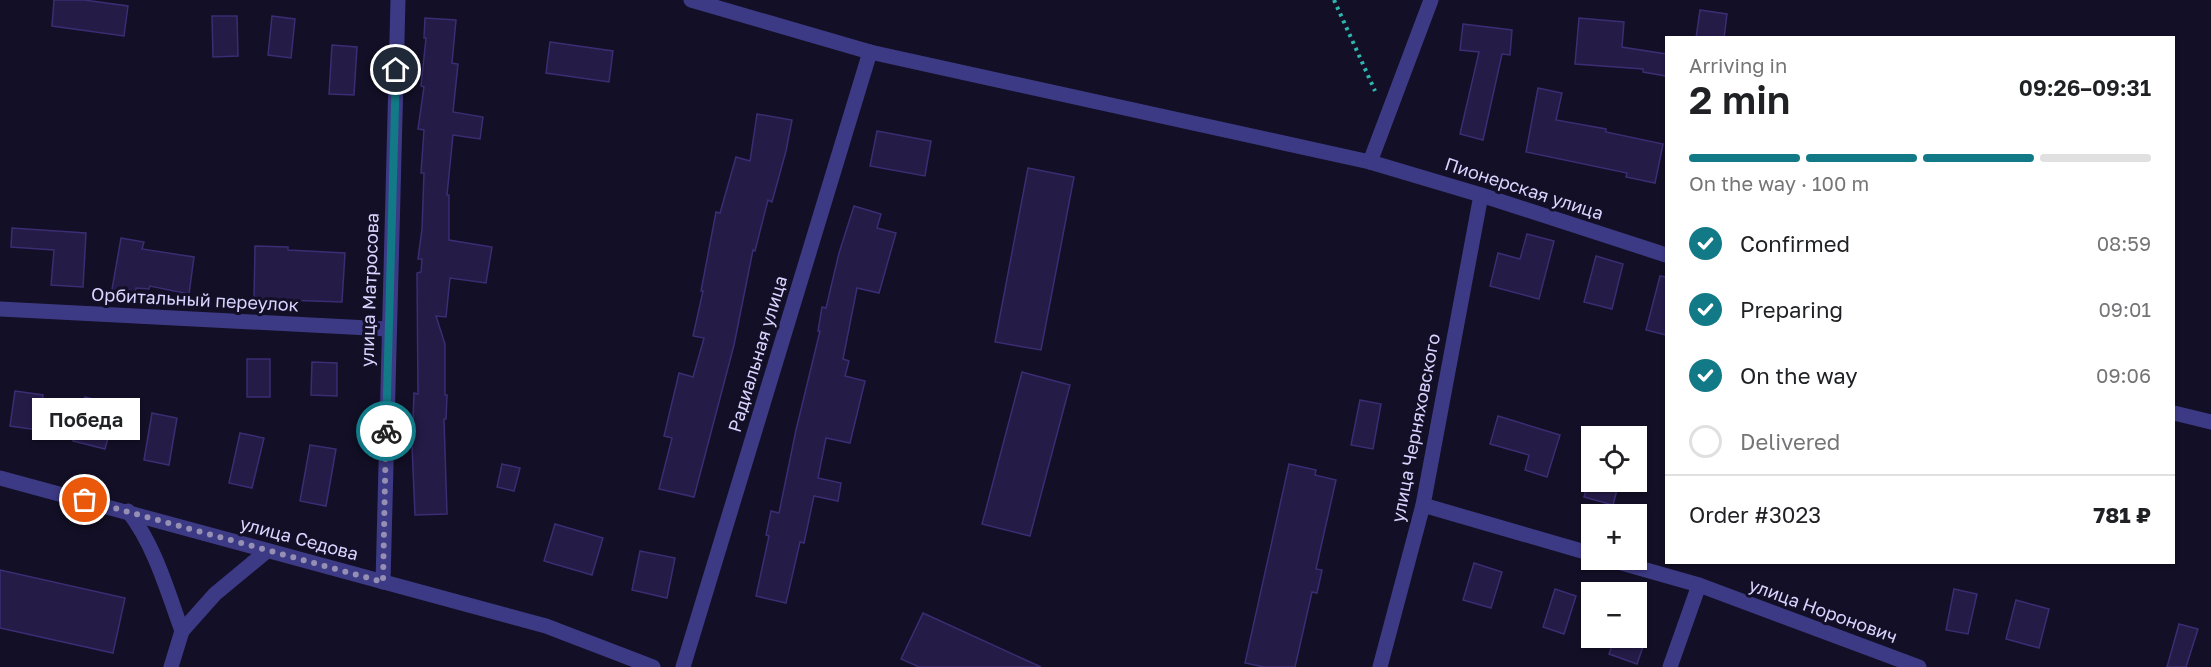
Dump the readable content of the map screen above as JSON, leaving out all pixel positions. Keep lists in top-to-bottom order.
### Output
{
  "streets": {
    "street": [
      "Пионерская улица",
      "улица Матросова",
      "Орбитальный переулок",
      "Радиальная улица",
      "улица Черняховского",
      "улица Седова",
      "улица Норонович"
    ]
  },
  "crossings": [
    ["Пионерская улица", "Радиальная улица"],
    ["Пионерская улица", "улица Черняховского"],
    ["улица Матросова", "Орбитальный переулок"],
    ["улица Матросова", "улица Седова"]
  ],
  "places": ["Победа"],
  "page": {
    "heading": ["2 min", "Arriving in", "09:26–09:31"],
    "panel": ["Order #3023", "781 ₽"],
    "bar": "On the way · 100 m",
    "list": [
      ["Confirmed", "08:59"],
      ["Preparing", "09:01"],
      ["On the way", "09:06"],
      "Delivered"
    ],
    "bubble": "Победа",
    "map_buttons": ["+", "−"]
  }
}
